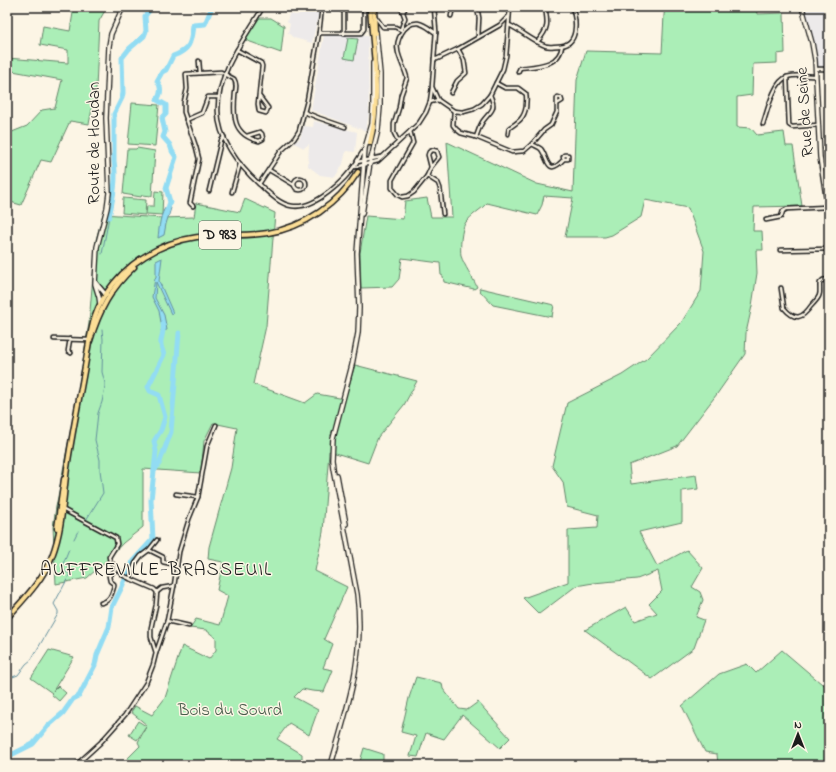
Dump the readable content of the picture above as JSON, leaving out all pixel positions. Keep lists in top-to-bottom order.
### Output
{
  "streets": {
    "main road": ["Rue de Seine", "Route de Houdan", "D 983"]
  },
  "crossings": [
    ["Route de Houdan", "D 983"]
  ],
  "districts": ["AUFFREVILLE-BRASSEUIL"],
  "parks": ["Bois du Sourd"],
  "north": "top"
}
